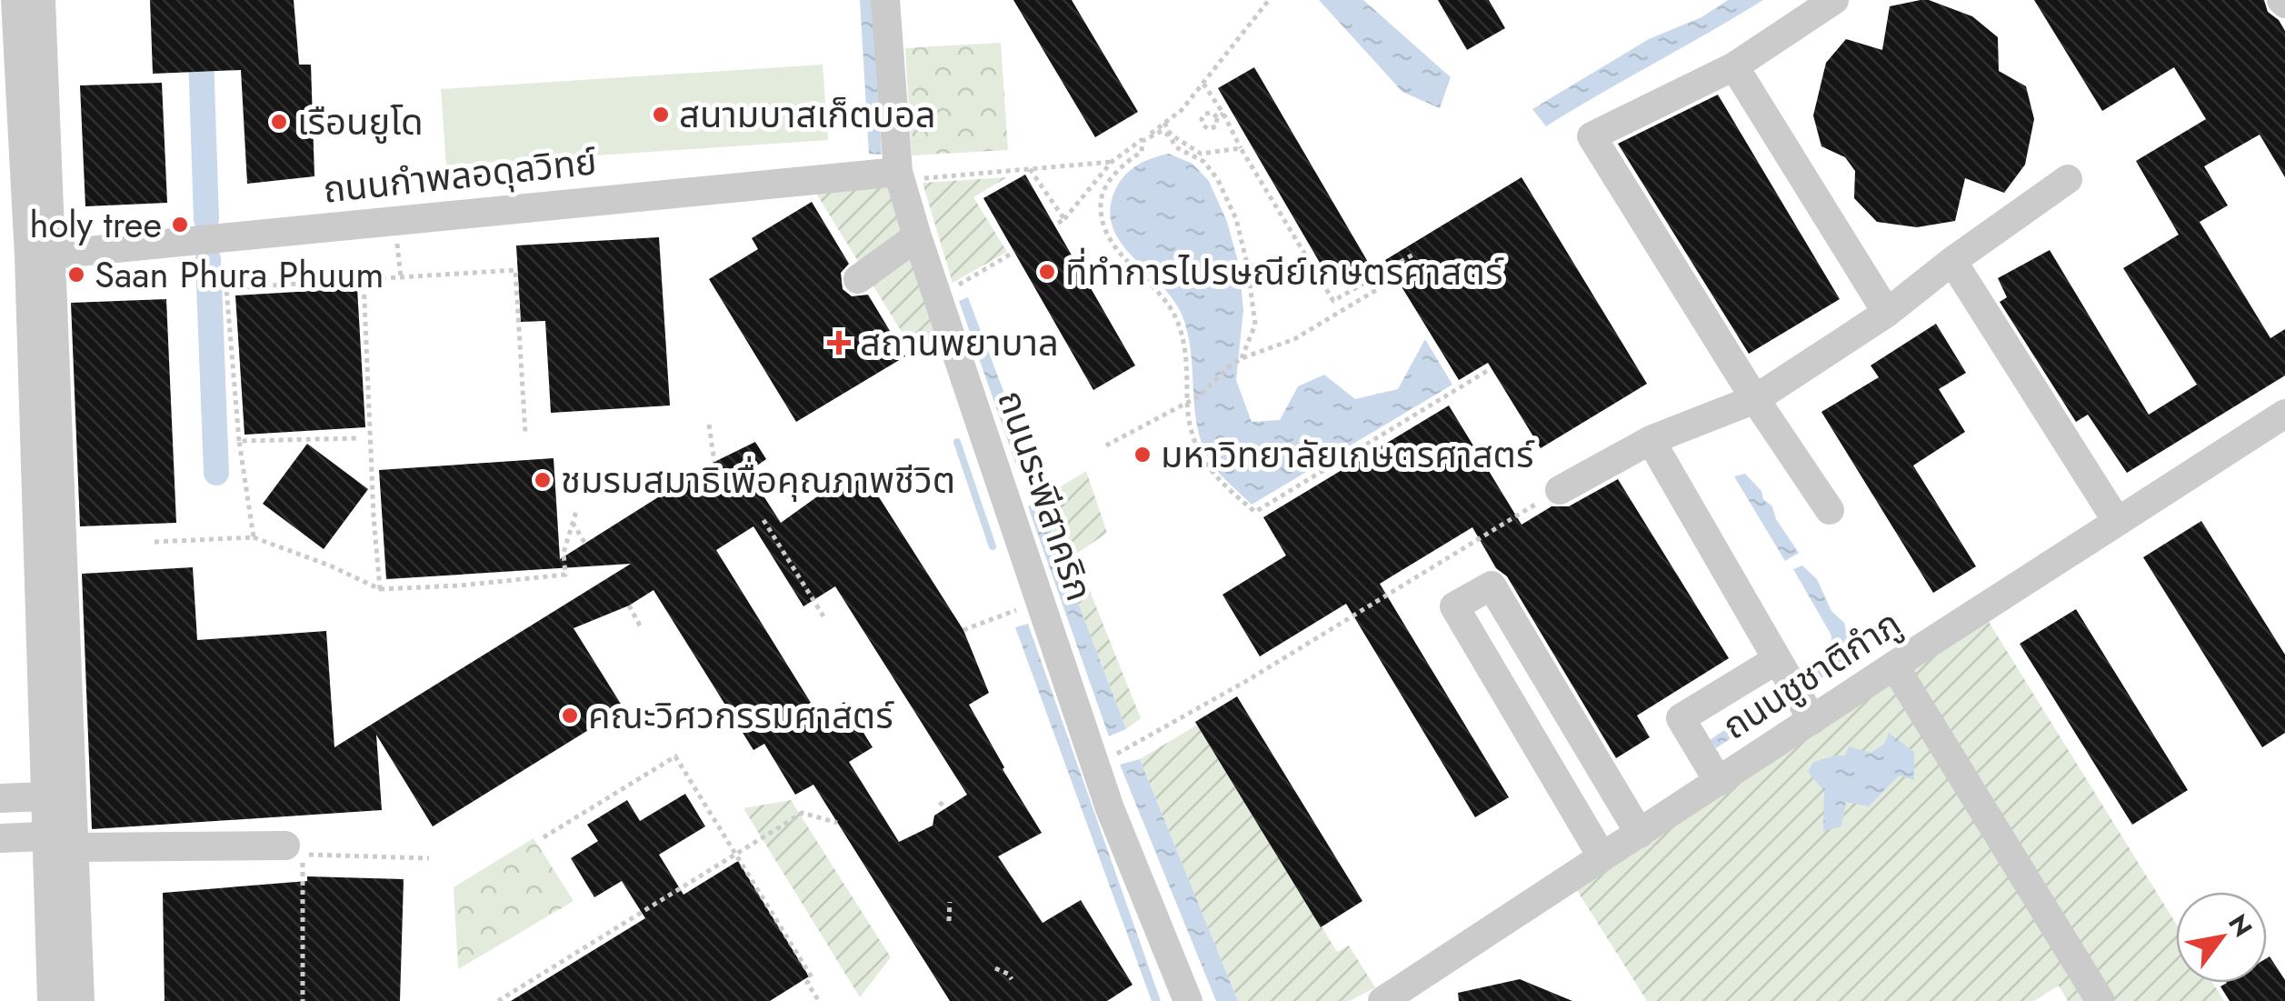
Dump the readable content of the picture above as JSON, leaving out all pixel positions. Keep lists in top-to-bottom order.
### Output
{
  "streets": {
    "lane": ["ถนนกำพลอดุลวิทย์", "ถนนระพีสาคริก", "ถนนชูชาติกำภู"]
  },
  "crossings": [
    ["ถนนกำพลอดุลวิทย์", "ถนนระพีสาคริก"]
  ],
  "places": {
    "other": [
      "สนามบาสเก็ตบอล",
      "เรือนยูโด",
      "holy tree",
      "ที่ทำการไปรษณีย์เกษตรศาสตร์",
      "Saan Phura Phuum",
      "มหาวิทยาลัยเกษตรศาสตร์",
      "ชมรมสมาธิเพื่อคุณภาพชีวิต",
      "คณะวิศวกรรมศาสตร์"
    ],
    "health": ["สถานพยาบาล"]
  },
  "north": "top right"
}
